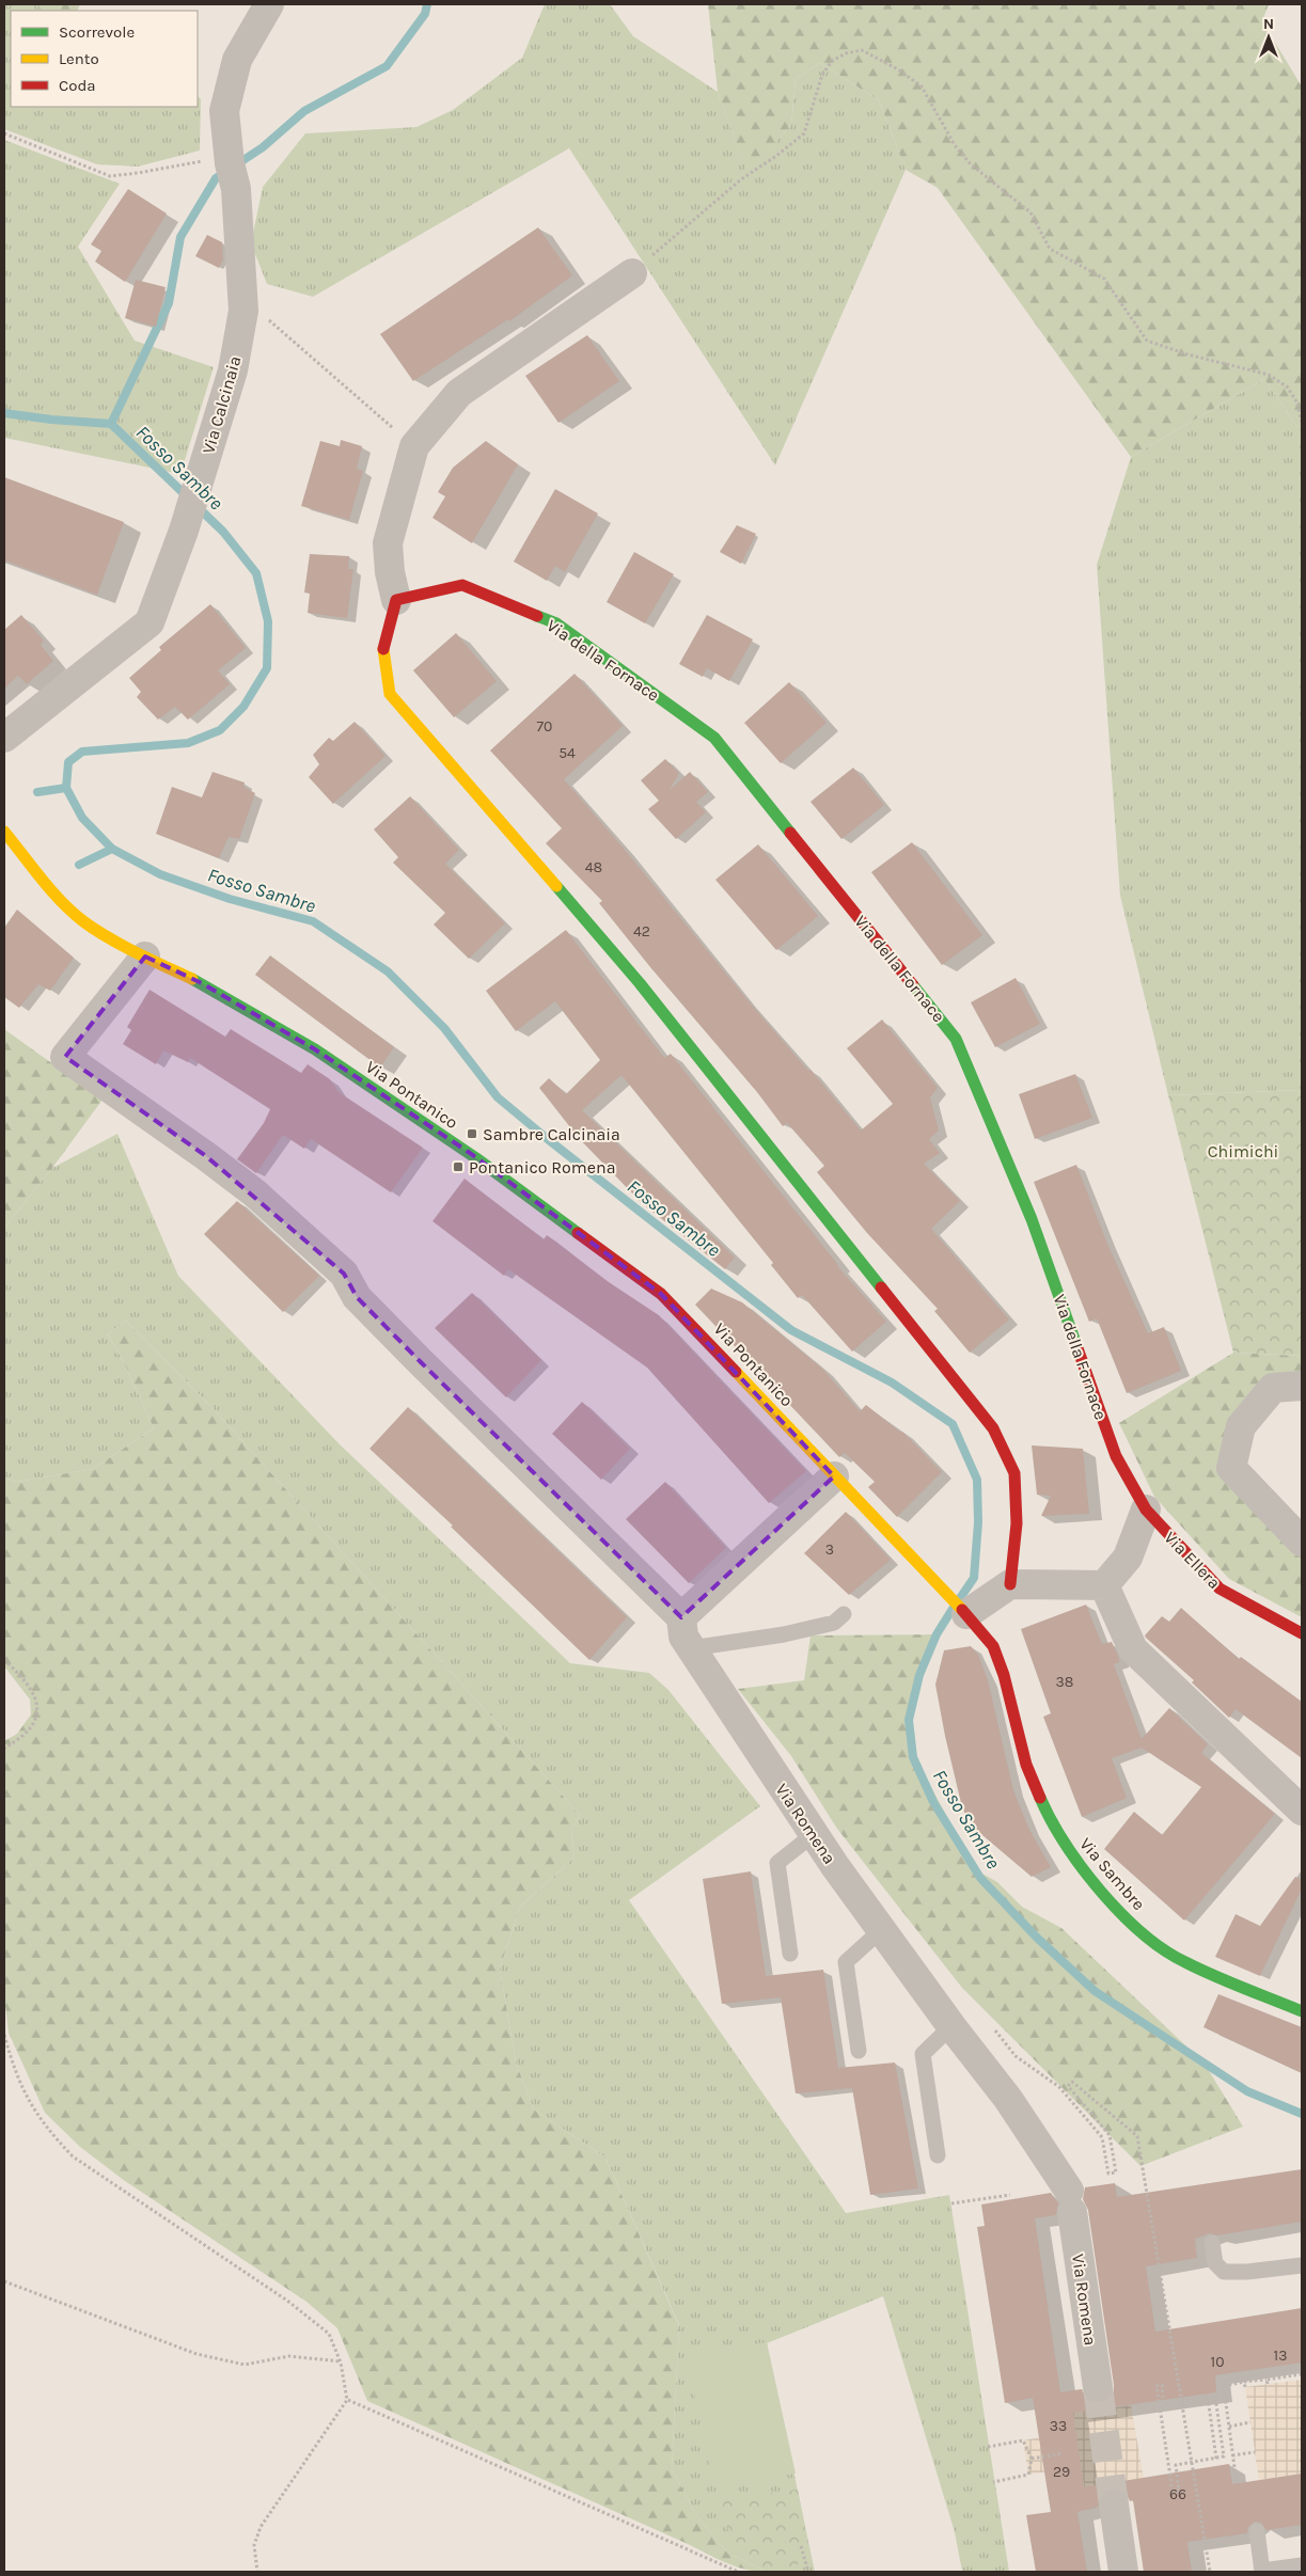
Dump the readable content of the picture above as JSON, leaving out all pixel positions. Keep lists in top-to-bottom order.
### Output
{
  "streets": {
    "street": [
      "Via Calcinaia",
      "Via della Fornace",
      "Via Pontanico",
      "Via Ellera",
      "Via Romena",
      "Via Sambre"
    ]
  },
  "crossings": [
    ["Via della Fornace", "Via Ellera"],
    ["Via Pontanico", "Via Sambre"]
  ],
  "water": ["Fosso Sambre"],
  "parks": ["Chimichi"],
  "places": {
    "transit": ["Sambre Calcinaia", "Pontanico Romena"]
  },
  "house_numbers": [
    "70",
    "54",
    "48",
    "42",
    "3",
    "38",
    "13",
    "10",
    "33",
    "29",
    "66"
  ],
  "legend": ["Scorrevole", "Lento", "Coda"],
  "north": "top"
}
